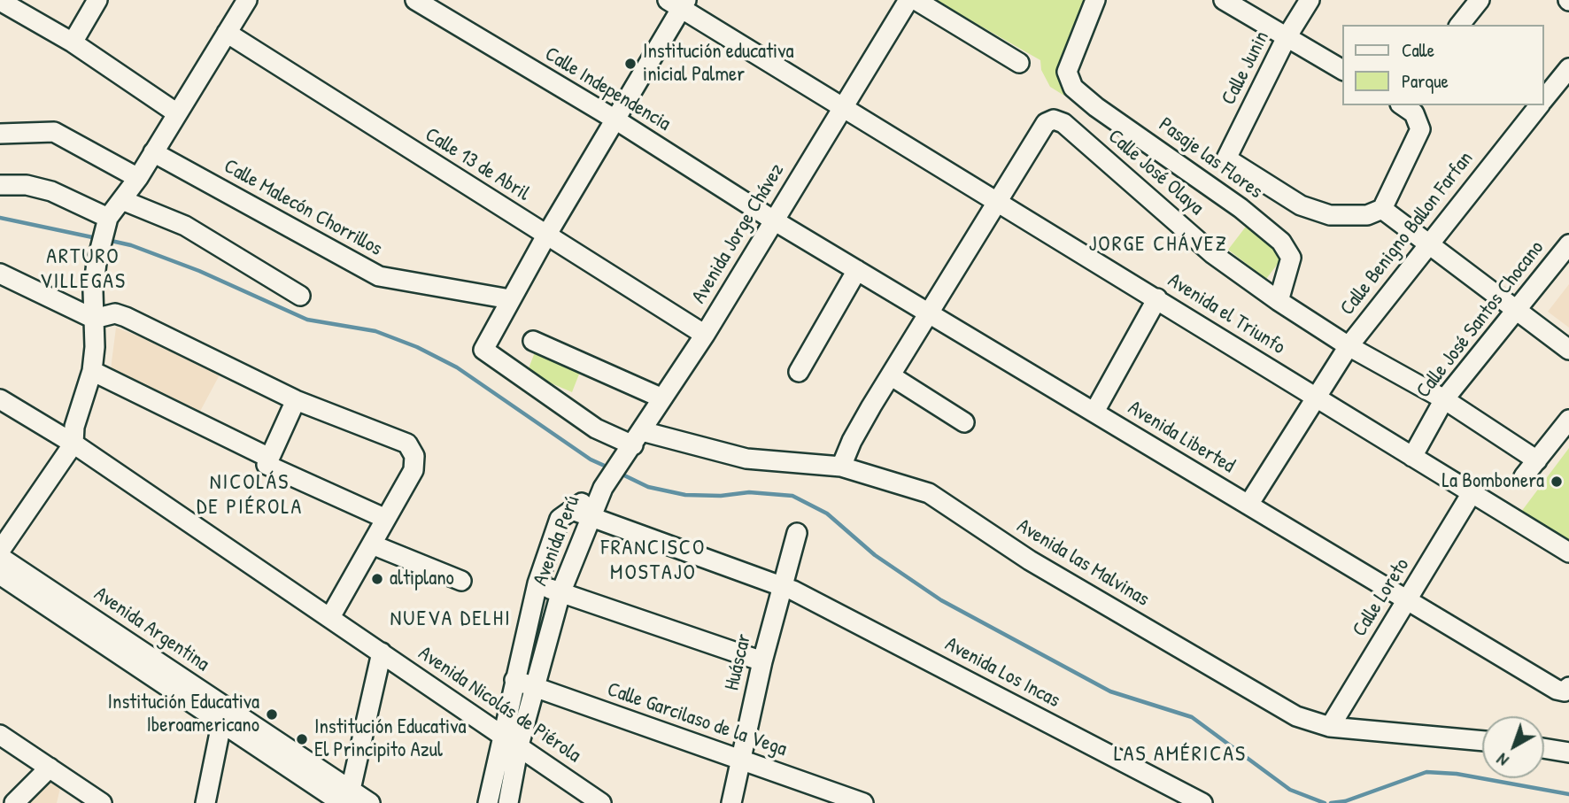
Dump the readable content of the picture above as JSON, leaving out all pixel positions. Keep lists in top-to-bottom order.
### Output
{
  "streets": {
    "street": [
      "Calle Junin",
      "Calle Independencia",
      "Pasaje las Flores",
      "Calle 13 de Abril",
      "Calle José Olaya",
      "Calle Malecón Chorrillos",
      "Avenida Jorge Chávez",
      "Calle Benigno Ballon Farfan",
      "Avenida el Triunfo",
      "Calle José Santos Chocano",
      "Avenida Liberted",
      "Avenida Perú",
      "Avenida las Malvinas",
      "Calle Loreto",
      "Avenida Argentina",
      "Huáscar",
      "Avenida Los Incas",
      "Avenida Nicolás de Piérola",
      "Calle Garcilaso de la Vega"
    ]
  },
  "crossings": [
    ["Calle Independencia", "Avenida Jorge Chávez"],
    ["Calle Independencia", "Avenida Liberted"],
    ["Pasaje las Flores", "Calle José Olaya"],
    ["Calle 13 de Abril", "Avenida Jorge Chávez"],
    ["Calle José Olaya", "Calle Benigno Ballon Farfan"],
    ["Calle José Olaya", "Avenida el Triunfo"],
    ["Calle José Olaya", "Calle José Santos Chocano"],
    ["Calle Malecón Chorrillos", "Avenida las Malvinas"],
    ["Avenida Jorge Chávez", "Avenida el Triunfo"],
    ["Avenida Jorge Chávez", "Avenida Liberted"],
    ["Avenida Jorge Chávez", "Avenida Perú"],
    ["Avenida Jorge Chávez", "Avenida las Malvinas"],
    ["Calle Benigno Ballon Farfan", "Avenida el Triunfo"],
    ["Calle Benigno Ballon Farfan", "Avenida Liberted"],
    ["Avenida el Triunfo", "Calle José Santos Chocano"],
    ["Avenida el Triunfo", "Calle Loreto"],
    ["Avenida Liberted", "Calle Loreto"],
    ["Avenida Perú", "Avenida Los Incas"],
    ["Avenida Perú", "Avenida Nicolás de Piérola"],
    ["Avenida Perú", "Calle Garcilaso de la Vega"],
    ["Avenida las Malvinas", "Calle Loreto"],
    ["Huáscar", "Avenida Los Incas"],
    ["Huáscar", "Calle Garcilaso de la Vega"]
  ],
  "districts": [
    "JORGE CHÁVEZ",
    "ARTURO VILLEGAS",
    "NICOLÁS DE PIÉROLA",
    "FRANCISCO MOSTAJO",
    "NUEVA DELHI",
    "LAS AMÉRICAS"
  ],
  "places": [
    "Institución educativa inicial Palmer",
    "La Bombonera",
    "altiplano",
    "Institución Educativa Iberoamericano",
    "Institución Educativa El Principito Azul"
  ],
  "legend": ["Calle", "Parque"],
  "north": "bottom left"
}
